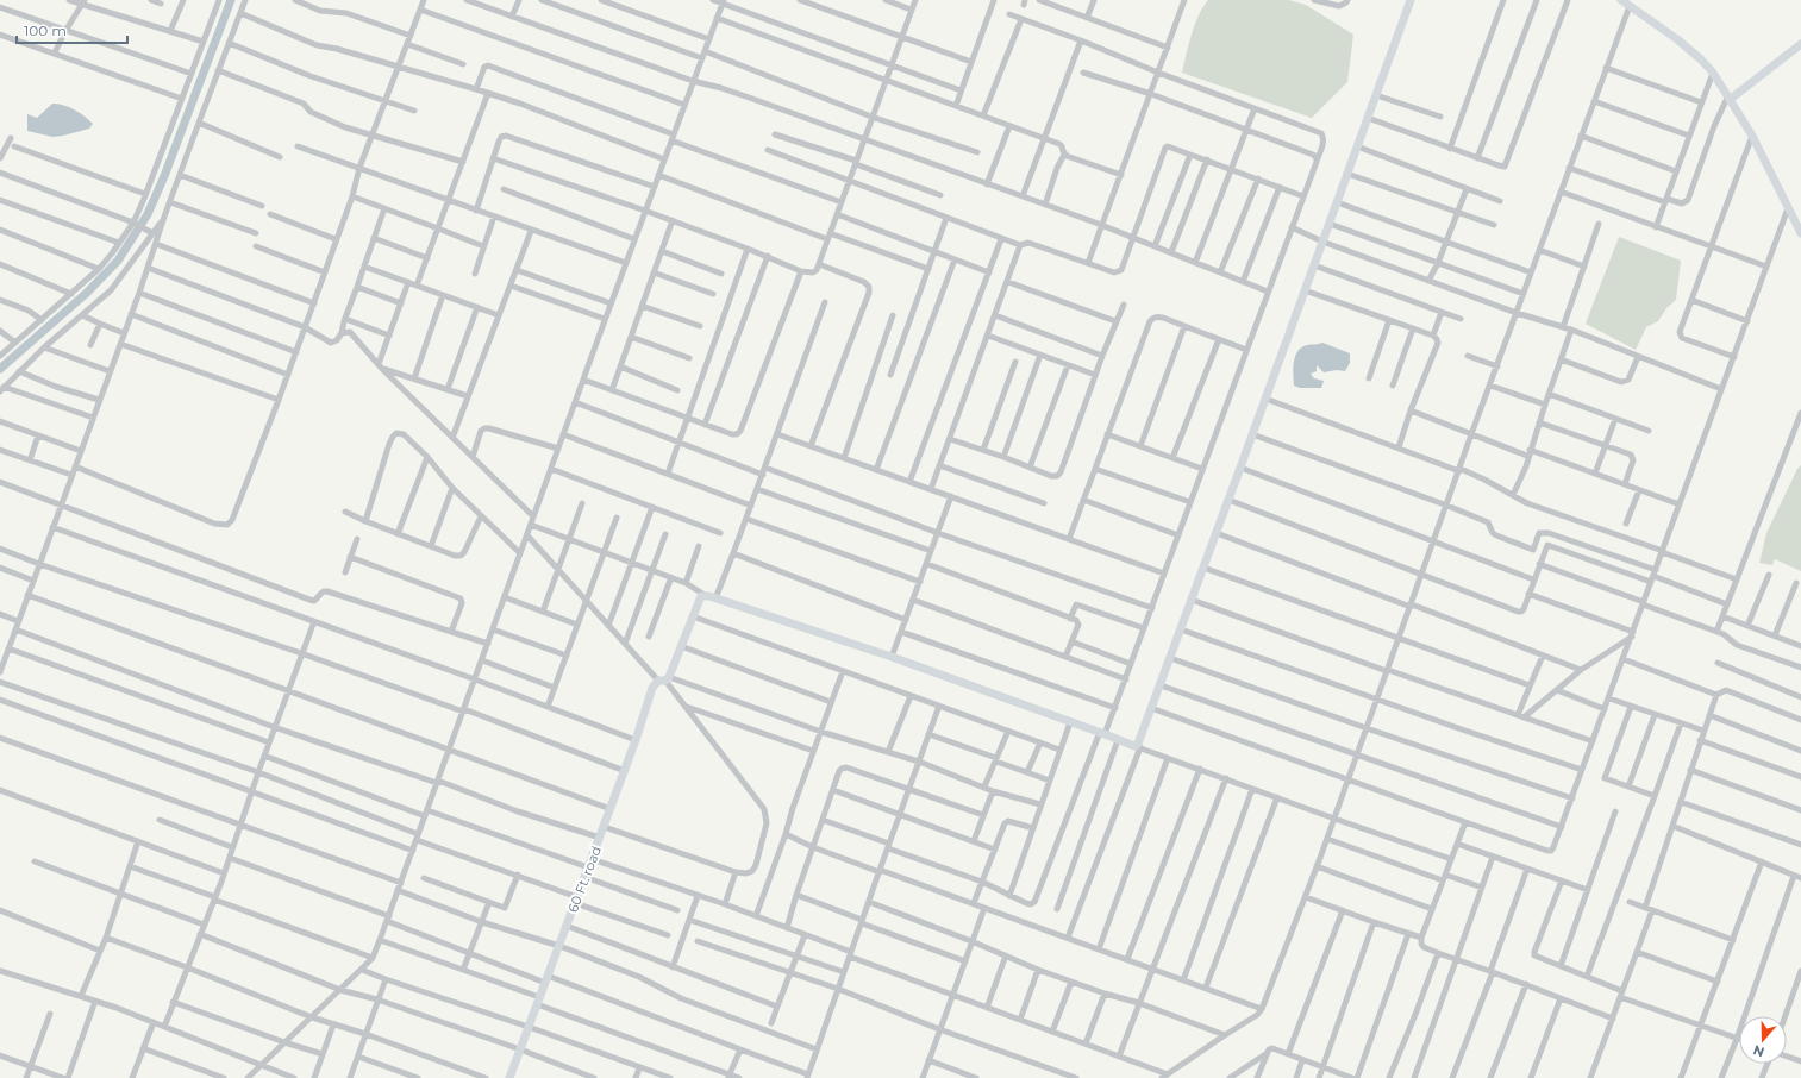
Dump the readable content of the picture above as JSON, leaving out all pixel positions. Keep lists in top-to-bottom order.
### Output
{
  "streets": {
    "street": ["60 Ft. road"]
  },
  "scale_bar": "100 m",
  "north": "bottom"
}
